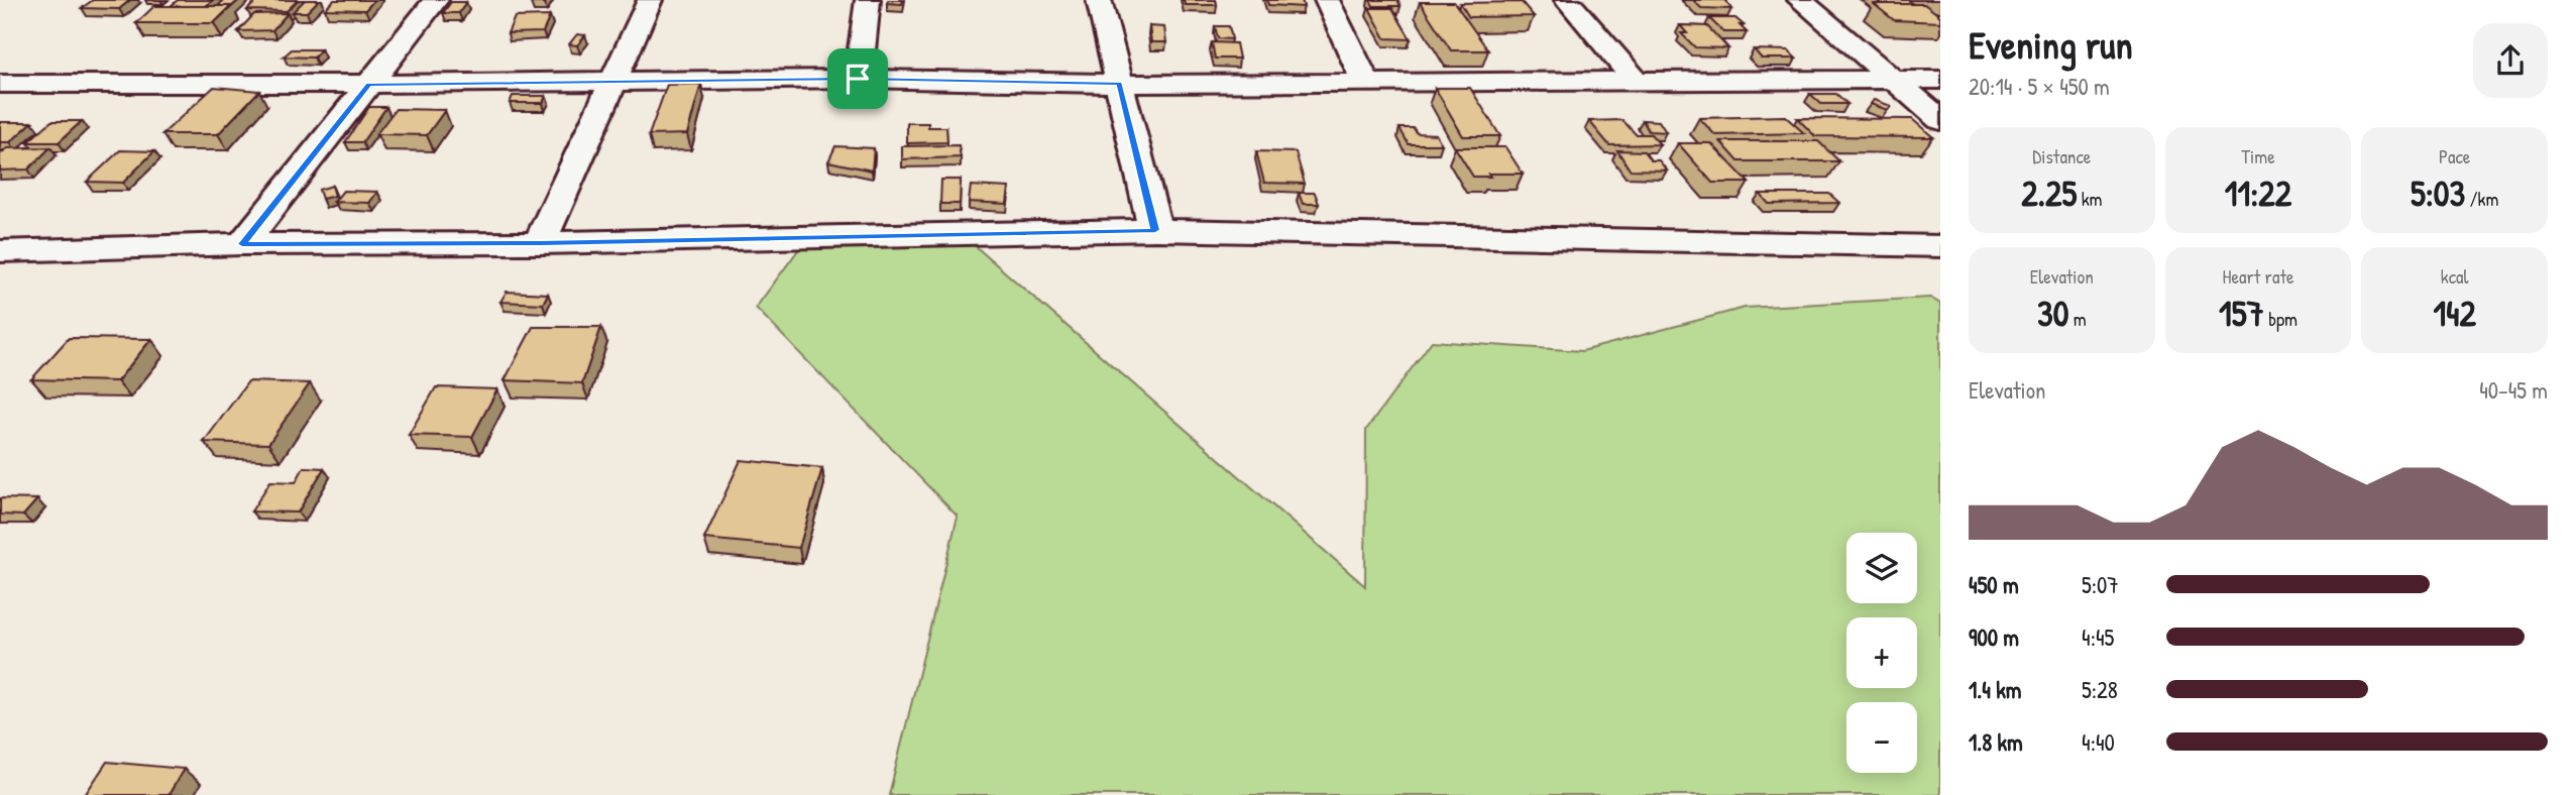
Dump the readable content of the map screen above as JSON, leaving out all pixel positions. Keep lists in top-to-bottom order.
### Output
{
  "page": {
    "heading": ["Evening run", "20:14 · 5 × 450 m"],
    "stats": [
      ["Distance", "2.25 km"],
      ["Time", "11:22"],
      ["Pace", "5:03 /km"],
      ["Elevation", "30 m"],
      ["Heart rate", "157 bpm"],
      ["kcal", "142"]
    ],
    "chart": ["Elevation", "40–45 m"],
    "map_buttons": ["+", "−"],
    "list": [
      {
        "name": "450 m",
        "note": "5:07"
      },
      {
        "name": "900 m",
        "note": "4:45"
      },
      {
        "name": "1.4 km",
        "note": "5:28"
      },
      {
        "name": "1.8 km",
        "note": "4:40"
      }
    ]
  }
}
